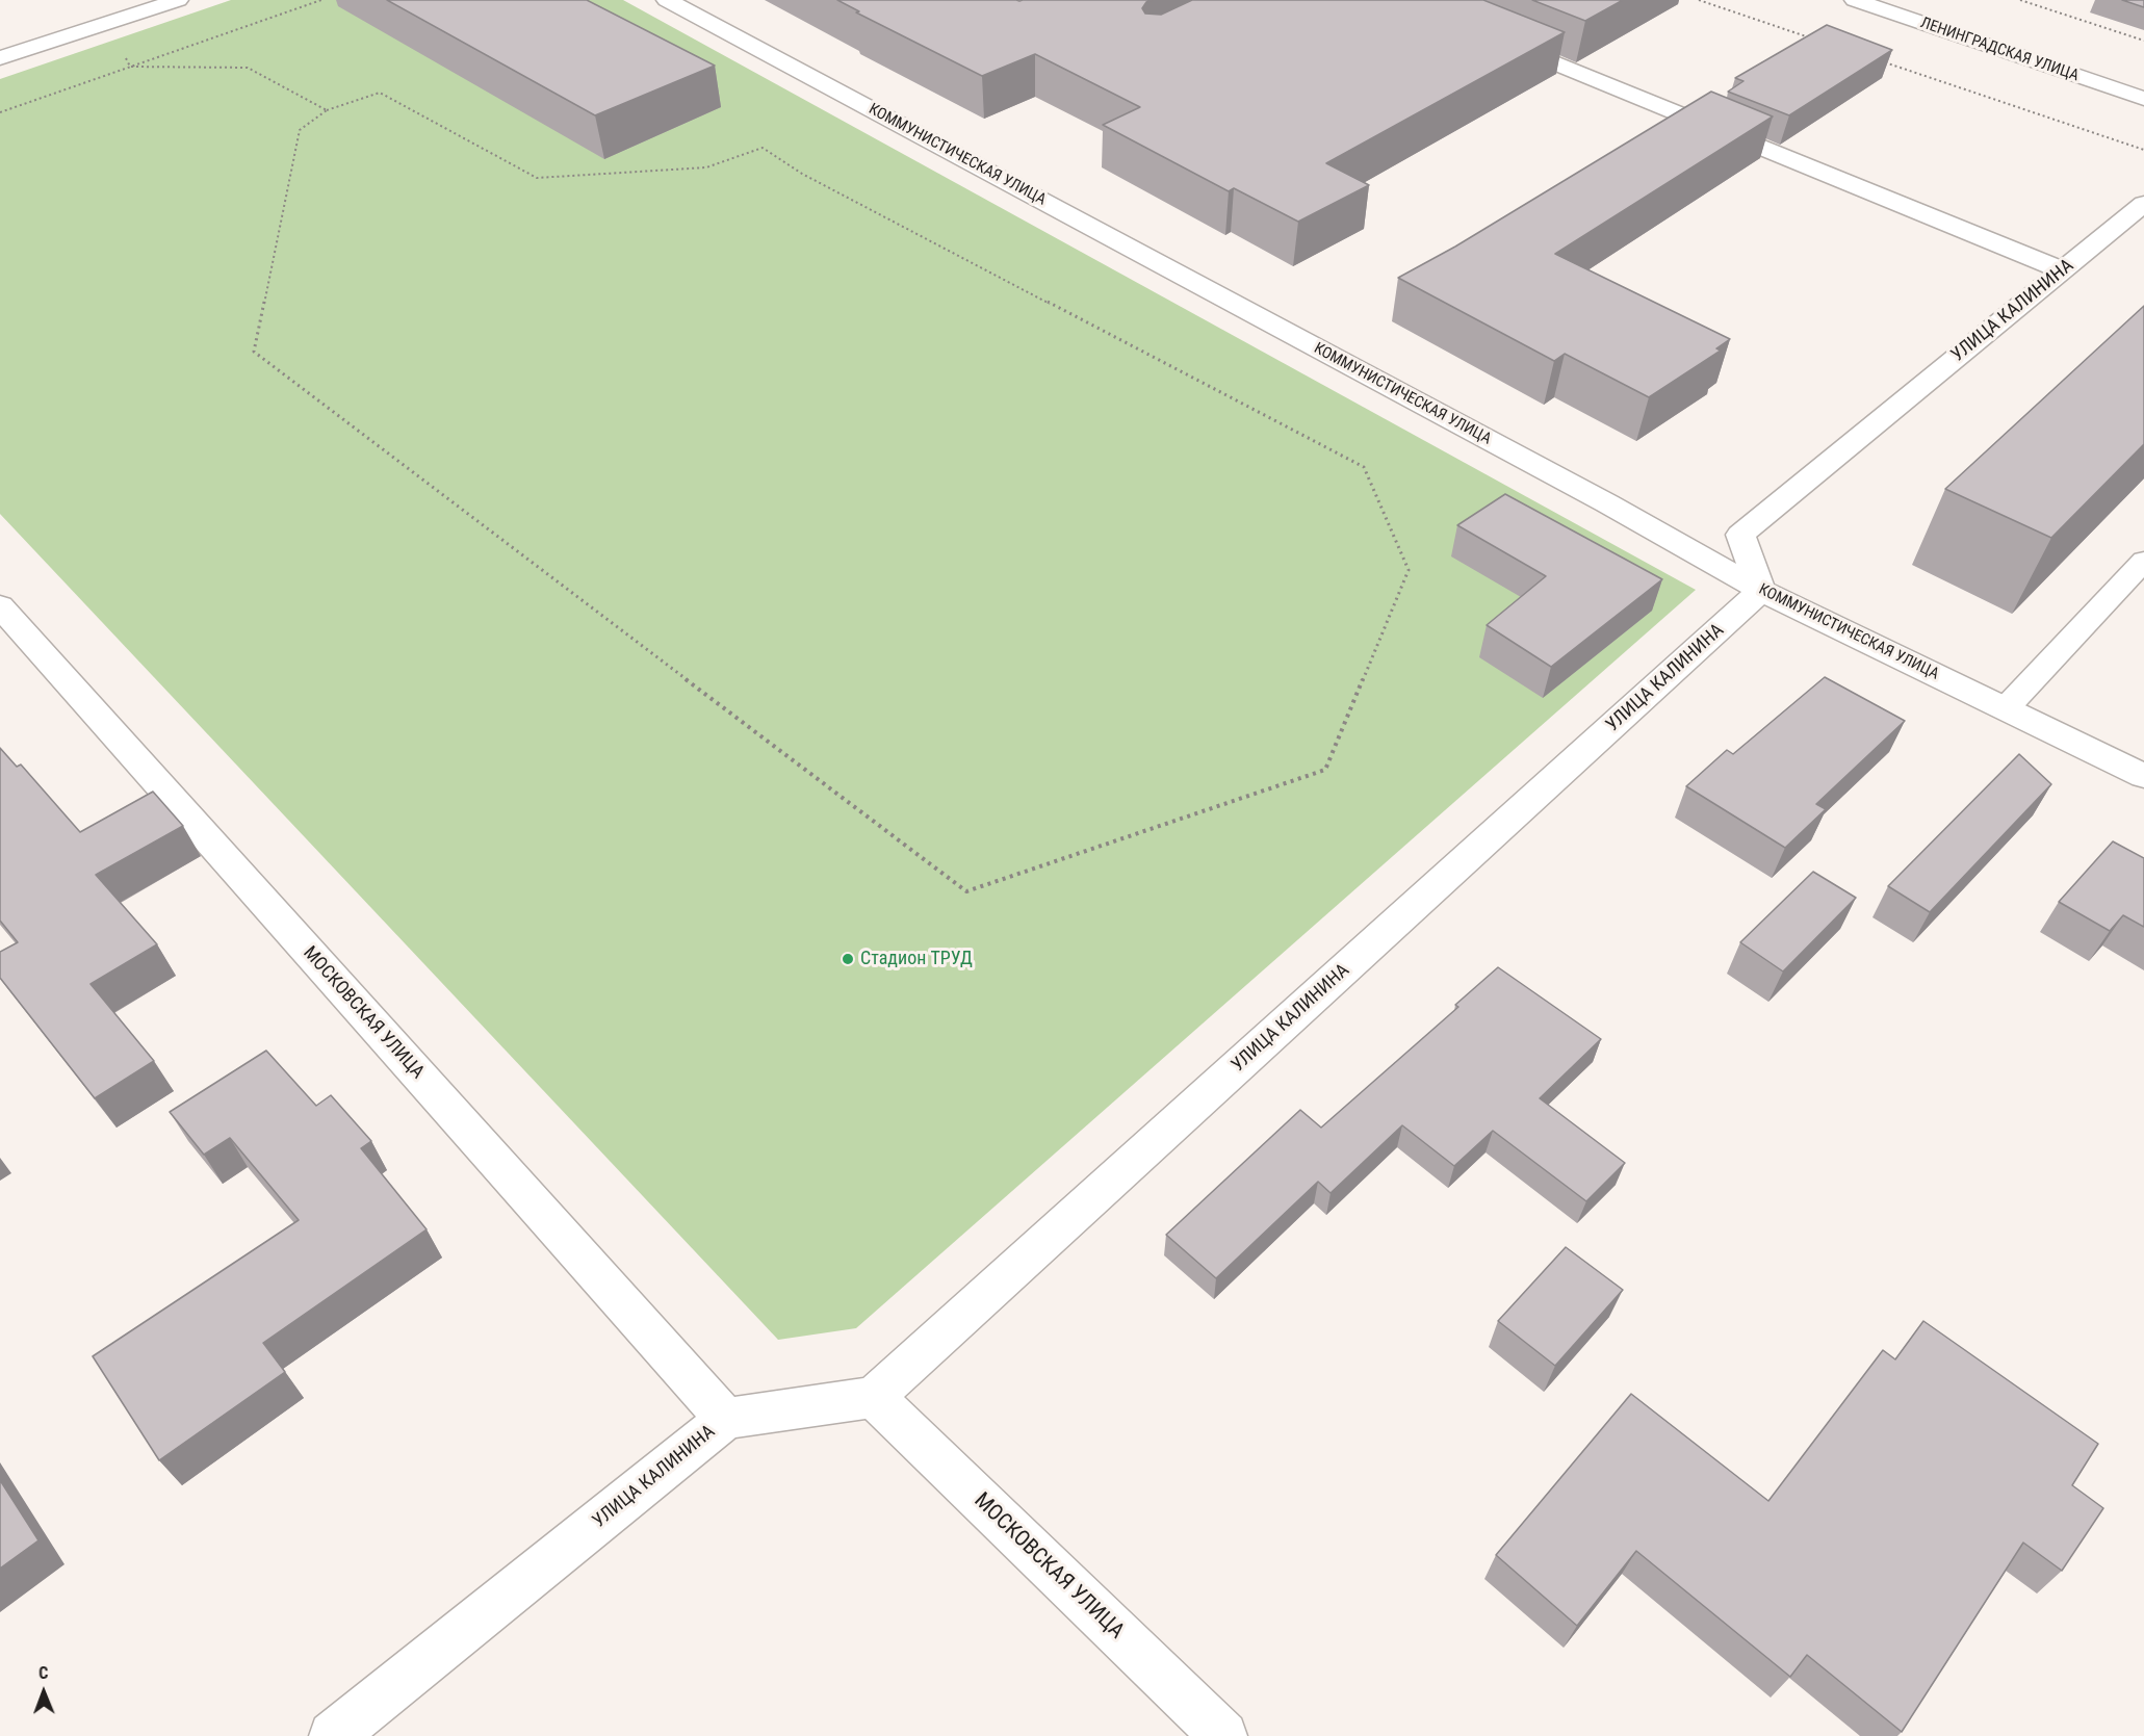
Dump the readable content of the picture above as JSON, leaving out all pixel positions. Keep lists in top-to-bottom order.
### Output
{
  "streets": {
    "street": [
      "ЛЕНИНГРАДСКАЯ УЛИЦА",
      "КОММУНИСТИЧЕСКАЯ УЛИЦА",
      "УЛИЦА КАЛИНИНА",
      "МОСКОВСКАЯ УЛИЦА"
    ]
  },
  "crossings": [
    ["КОММУНИСТИЧЕСКАЯ УЛИЦА", "УЛИЦА КАЛИНИНА"],
    ["УЛИЦА КАЛИНИНА", "МОСКОВСКАЯ УЛИЦА"]
  ],
  "places": ["Стадион ТРУД"],
  "north": "top"
}
